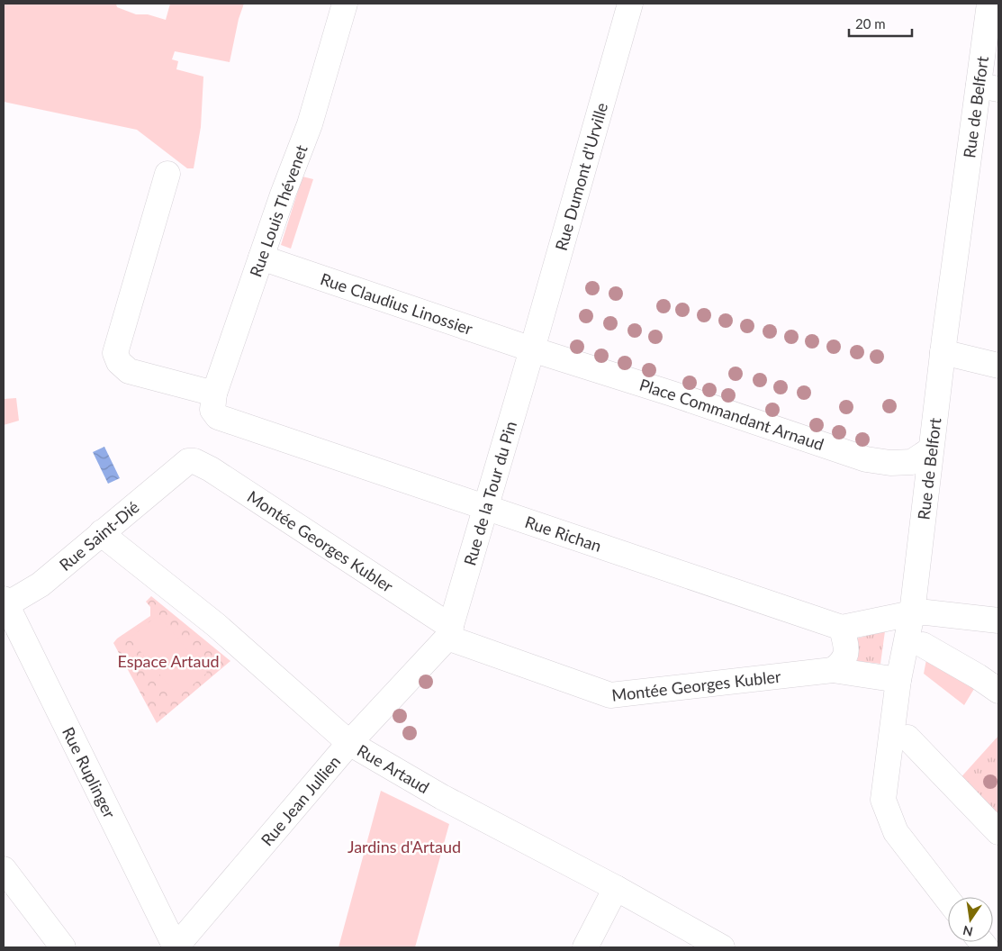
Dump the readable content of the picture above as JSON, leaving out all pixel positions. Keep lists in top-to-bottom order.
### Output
{
  "streets": {
    "street": [
      "Rue de Belfort",
      "Rue Dumont d'Urville",
      "Rue Louis Thévenet",
      "Rue Claudius Linossier",
      "Place Commandant Arnaud",
      "Rue de la Tour du Pin",
      "Rue Richan",
      "Rue Saint-Dié",
      "Montée Georges Kubler",
      "Rue Artaud",
      "Rue Ruplinger",
      "Rue Jean Jullien"
    ]
  },
  "crossings": [
    ["Rue de Belfort", "Place Commandant Arnaud"],
    ["Rue de Belfort", "Montée Georges Kubler"],
    ["Rue Dumont d'Urville", "Rue Claudius Linossier"],
    ["Rue Dumont d'Urville", "Place Commandant Arnaud"],
    ["Rue Dumont d'Urville", "Rue de la Tour du Pin"],
    ["Rue Louis Thévenet", "Rue Claudius Linossier"],
    ["Rue Louis Thévenet", "Rue Richan"],
    ["Rue Claudius Linossier", "Place Commandant Arnaud"],
    ["Rue Claudius Linossier", "Rue de la Tour du Pin"],
    ["Place Commandant Arnaud", "Rue de la Tour du Pin"],
    ["Rue de la Tour du Pin", "Rue Richan"],
    ["Rue de la Tour du Pin", "Montée Georges Kubler"],
    ["Rue de la Tour du Pin", "Rue Jean Jullien"],
    ["Rue Saint-Dié", "Montée Georges Kubler"],
    ["Rue Saint-Dié", "Rue Artaud"],
    ["Rue Saint-Dié", "Rue Ruplinger"],
    ["Montée Georges Kubler", "Rue Jean Jullien"],
    ["Rue Artaud", "Rue Jean Jullien"],
    ["Rue Ruplinger", "Rue Jean Jullien"]
  ],
  "parks": ["Espace Artaud", "Jardins d'Artaud"],
  "scale_bar": "20 m",
  "north": "bottom"
}
